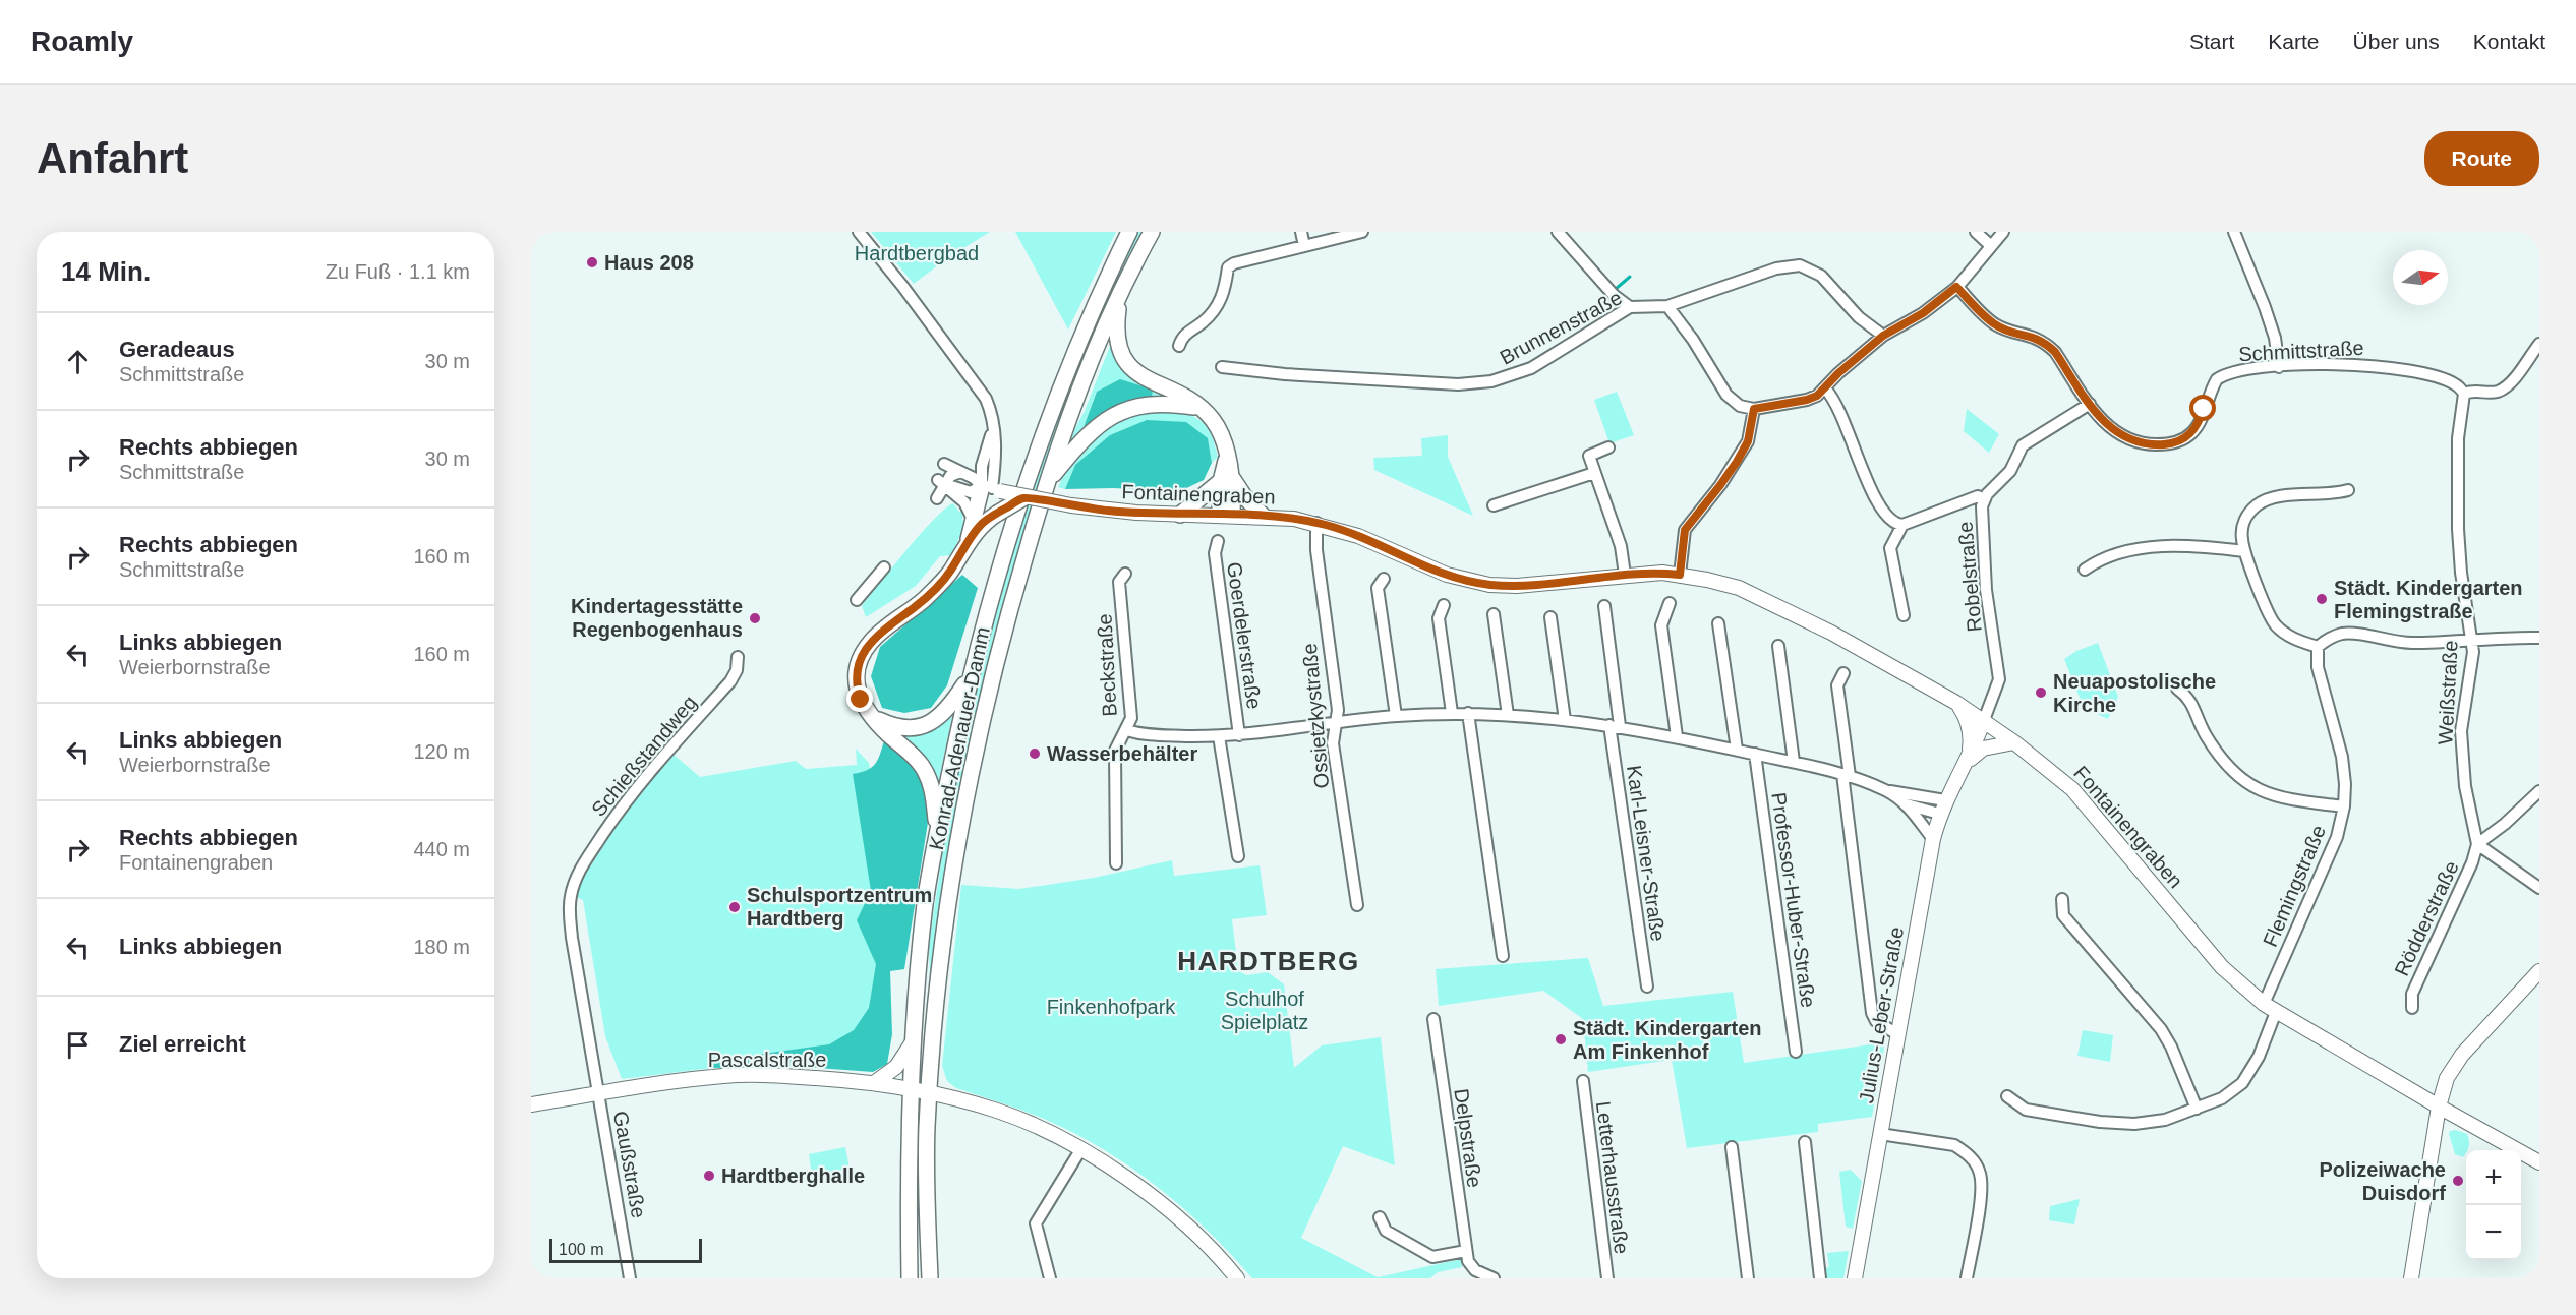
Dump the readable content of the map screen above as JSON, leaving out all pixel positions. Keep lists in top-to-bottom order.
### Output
{
  "streets": {
    "main road": ["Konrad-Adenauer-Damm"],
    "street": [
      "Brunnenstraße",
      "Schmittstraße",
      "Fontainengraben",
      "Robelstraße",
      "Goerdelerstraße",
      "Beckstraße",
      "Weißstraße",
      "Ossietzkystraße",
      "Schießstandweg",
      "Karl-Leisner-Straße",
      "Flemingstraße",
      "Professor-Huber-Straße",
      "Rödderstraße",
      "Julius-Leber-Straße",
      "Pascalstraße",
      "Delpstraße",
      "Gaußstraße",
      "Letterhausstraße"
    ]
  },
  "crossings": [
    ["Schmittstraße", "Robelstraße"],
    ["Schmittstraße", "Weißstraße"],
    ["Fontainengraben", "Robelstraße"],
    ["Fontainengraben", "Ossietzkystraße"],
    ["Fontainengraben", "Flemingstraße"],
    ["Fontainengraben", "Julius-Leber-Straße"],
    ["Robelstraße", "Julius-Leber-Straße"],
    ["Goerdelerstraße", "Beckstraße"],
    ["Goerdelerstraße", "Ossietzkystraße"],
    ["Goerdelerstraße", "Karl-Leisner-Straße"],
    ["Goerdelerstraße", "Professor-Huber-Straße"],
    ["Goerdelerstraße", "Julius-Leber-Straße"],
    ["Weißstraße", "Rödderstraße"],
    ["Konrad-Adenauer-Damm", "Pascalstraße"],
    ["Schießstandweg", "Pascalstraße"],
    ["Schießstandweg", "Gaußstraße"],
    ["Pascalstraße", "Gaußstraße"]
  ],
  "districts": ["HARDTBERG"],
  "parks": ["Hardtbergbad", "Schulhof Spielplatz", "Finkenhofpark"],
  "places": [
    "Haus 208",
    "Städt. Kindergarten Flemingstraße",
    "Kindertagesstätte Regenbogenhaus",
    "Neuapostolische Kirche",
    "Wasserbehälter",
    "Schulsportzentrum Hardtberg",
    "Städt. Kindergarten Am Finkenhof",
    "Hardtberghalle",
    "Polizeiwache Duisdorf"
  ],
  "scale_bar": "100 m",
  "north": "right",
  "page": {
    "header": "Roamly",
    "nav": [
      "Start",
      "Karte",
      "Über uns",
      "Kontakt"
    ],
    "buttons": "Route",
    "title": "Anfahrt",
    "heading": ["14 Min.", "Zu Fuß · 1.1 km"],
    "list": [
      ["Geradeaus", "Schmittstraße", "30 m"],
      ["Rechts abbiegen", "Schmittstraße", "30 m"],
      ["Rechts abbiegen", "Schmittstraße", "160 m"],
      ["Links abbiegen", "Weierbornstraße", "160 m"],
      ["Links abbiegen", "Weierbornstraße", "120 m"],
      ["Rechts abbiegen", "Fontainengraben", "440 m"],
      ["Links abbiegen", "180 m"],
      "Ziel erreicht"
    ],
    "map_buttons": ["+", "−"],
    "scale": "100 m"
  }
}
